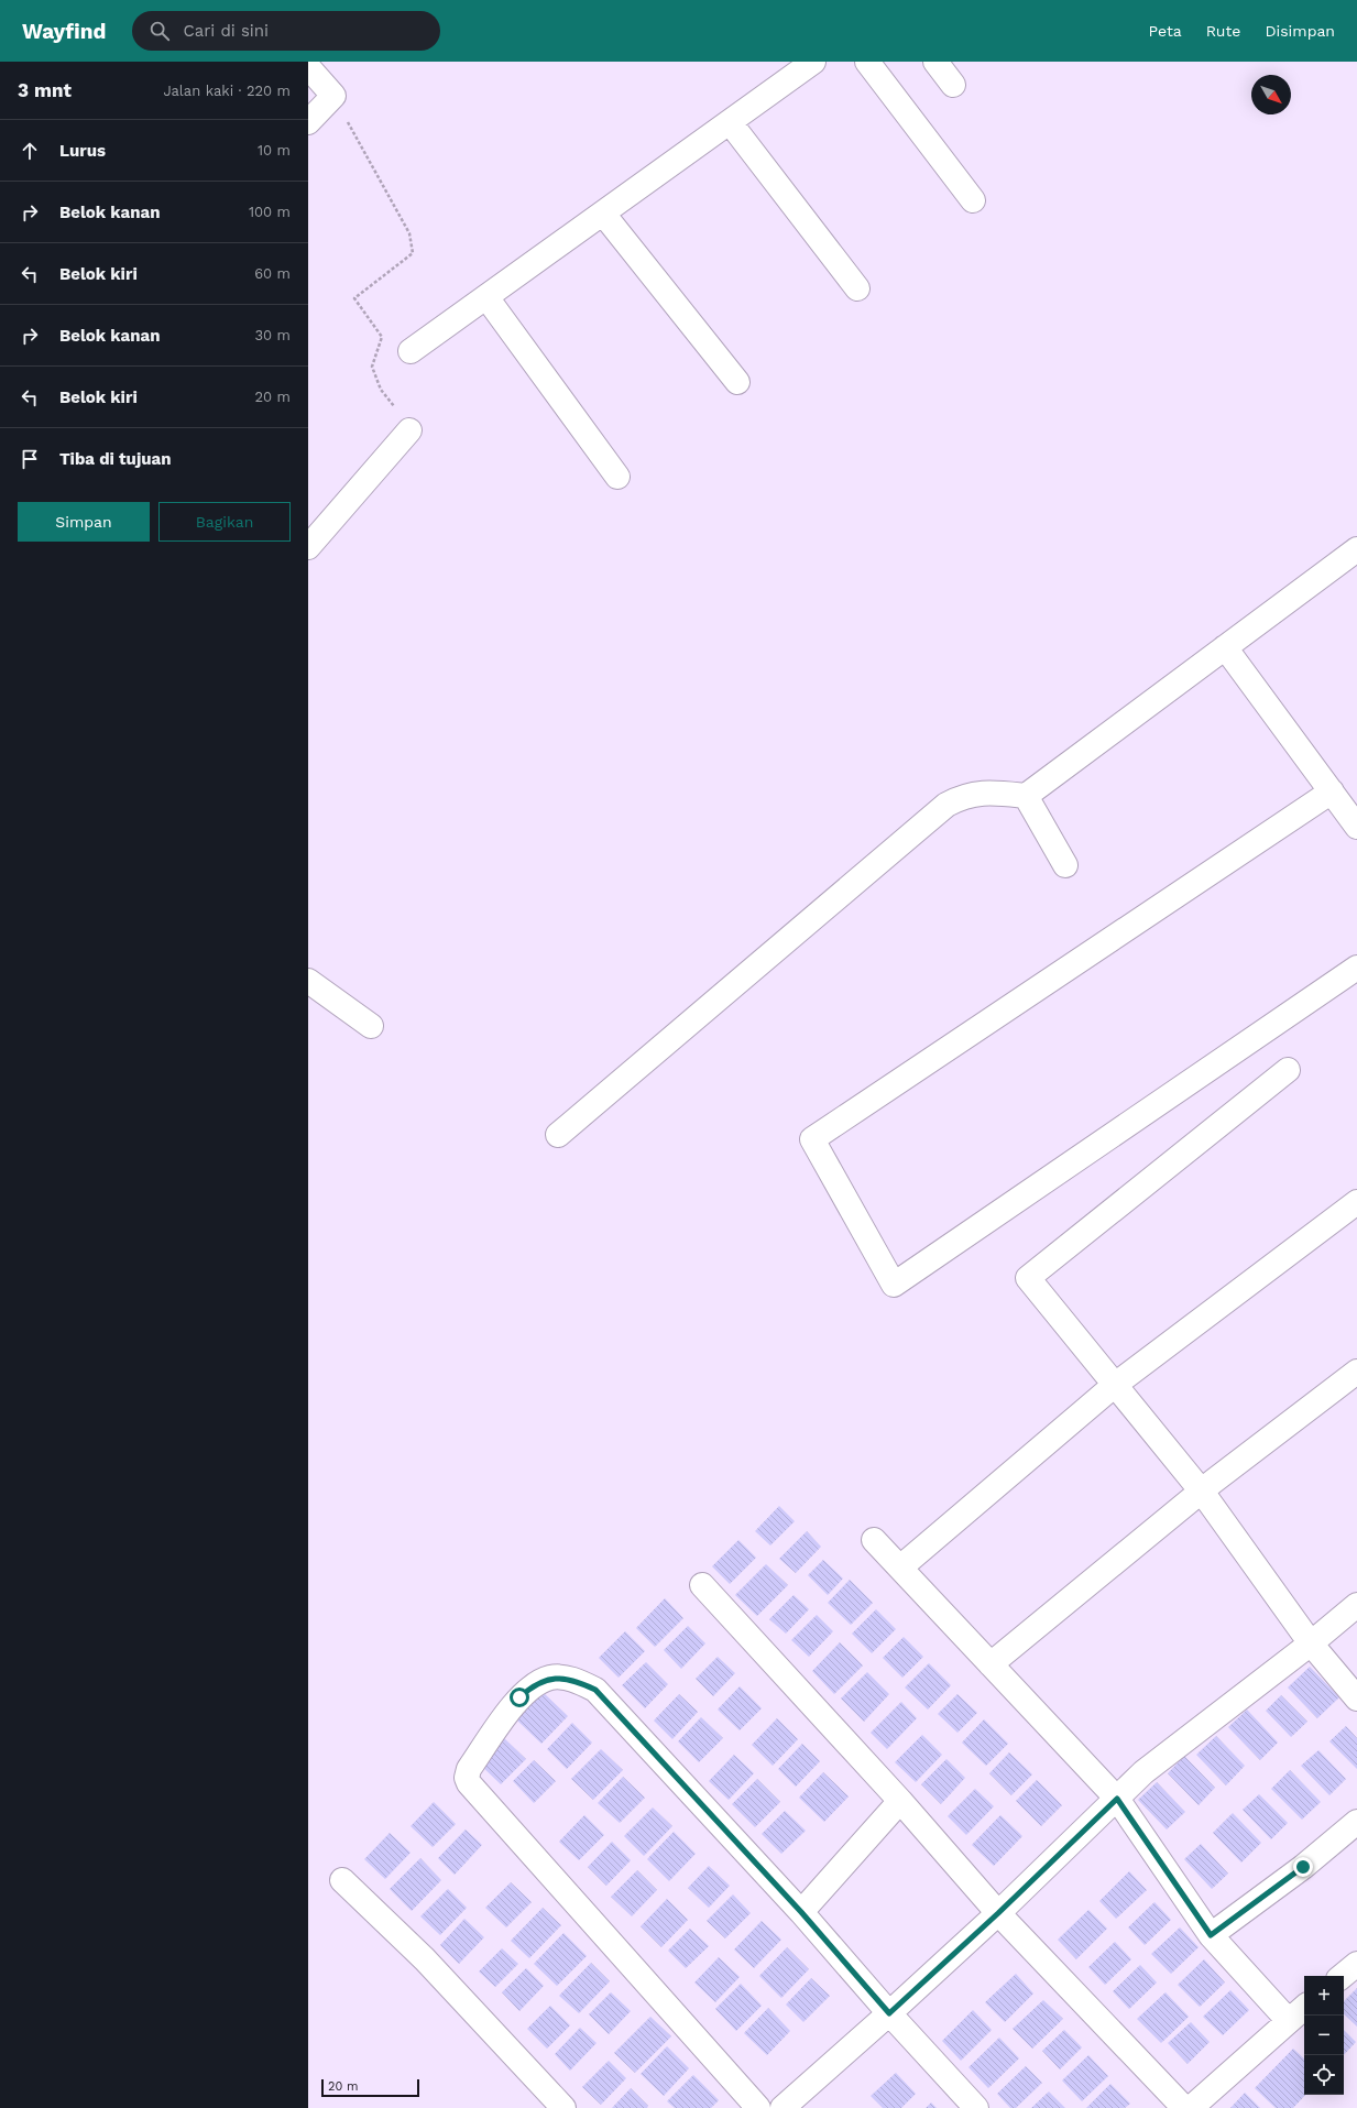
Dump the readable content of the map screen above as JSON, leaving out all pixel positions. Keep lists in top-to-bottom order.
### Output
{
  "scale_bar": "20 m",
  "north": "bottom right",
  "page": {
    "header": "Wayfind",
    "search": "Cari di sini",
    "nav": ["Peta", "Rute", "Disimpan"],
    "heading": ["3 mnt", "Jalan kaki · 220 m"],
    "list": [
      ["Lurus", "10 m"],
      ["Belok kanan", "100 m"],
      ["Belok kiri", "60 m"],
      ["Belok kanan", "30 m"],
      ["Belok kiri", "20 m"],
      "Tiba di tujuan"
    ],
    "buttons": ["Simpan", "Bagikan"],
    "map_buttons": ["+", "−"],
    "scale": "20 m"
  }
}
